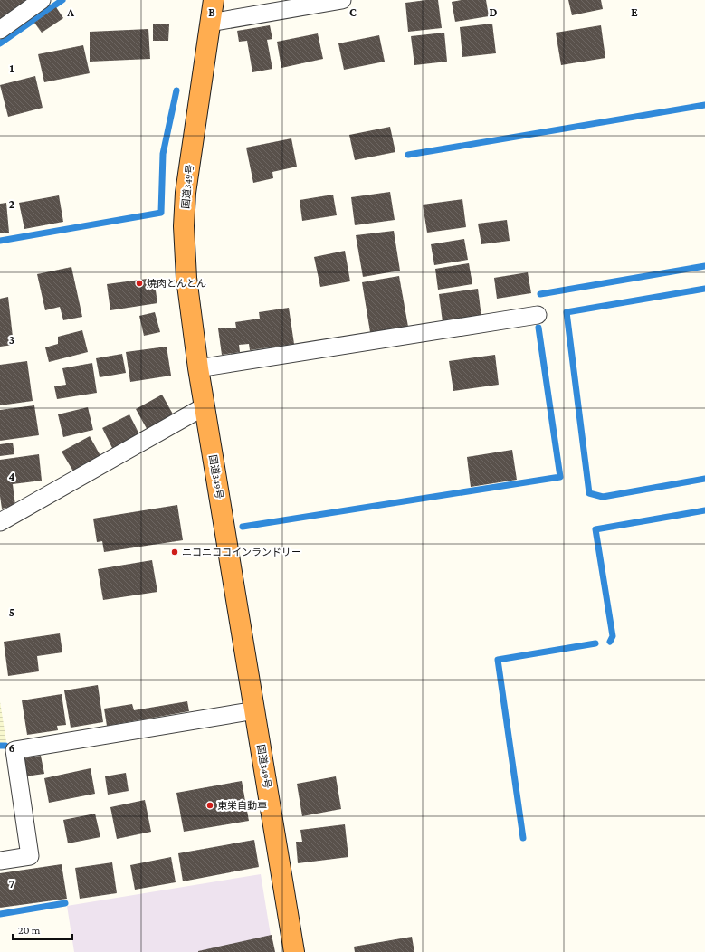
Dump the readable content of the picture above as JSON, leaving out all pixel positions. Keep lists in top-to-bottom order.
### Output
{
  "streets": {
    "highway": ["国道349号"]
  },
  "places": ["焼肉とんとん", "ニコニココインランドリー", "東栄自動車"],
  "scale_bar": "20 m",
  "grid": {
    "columns": [
      "A",
      "B",
      "C",
      "D",
      "E"
    ],
    "rows": [
      "1",
      "2",
      "3",
      "4",
      "5",
      "6",
      "7"
    ]
  }
}
